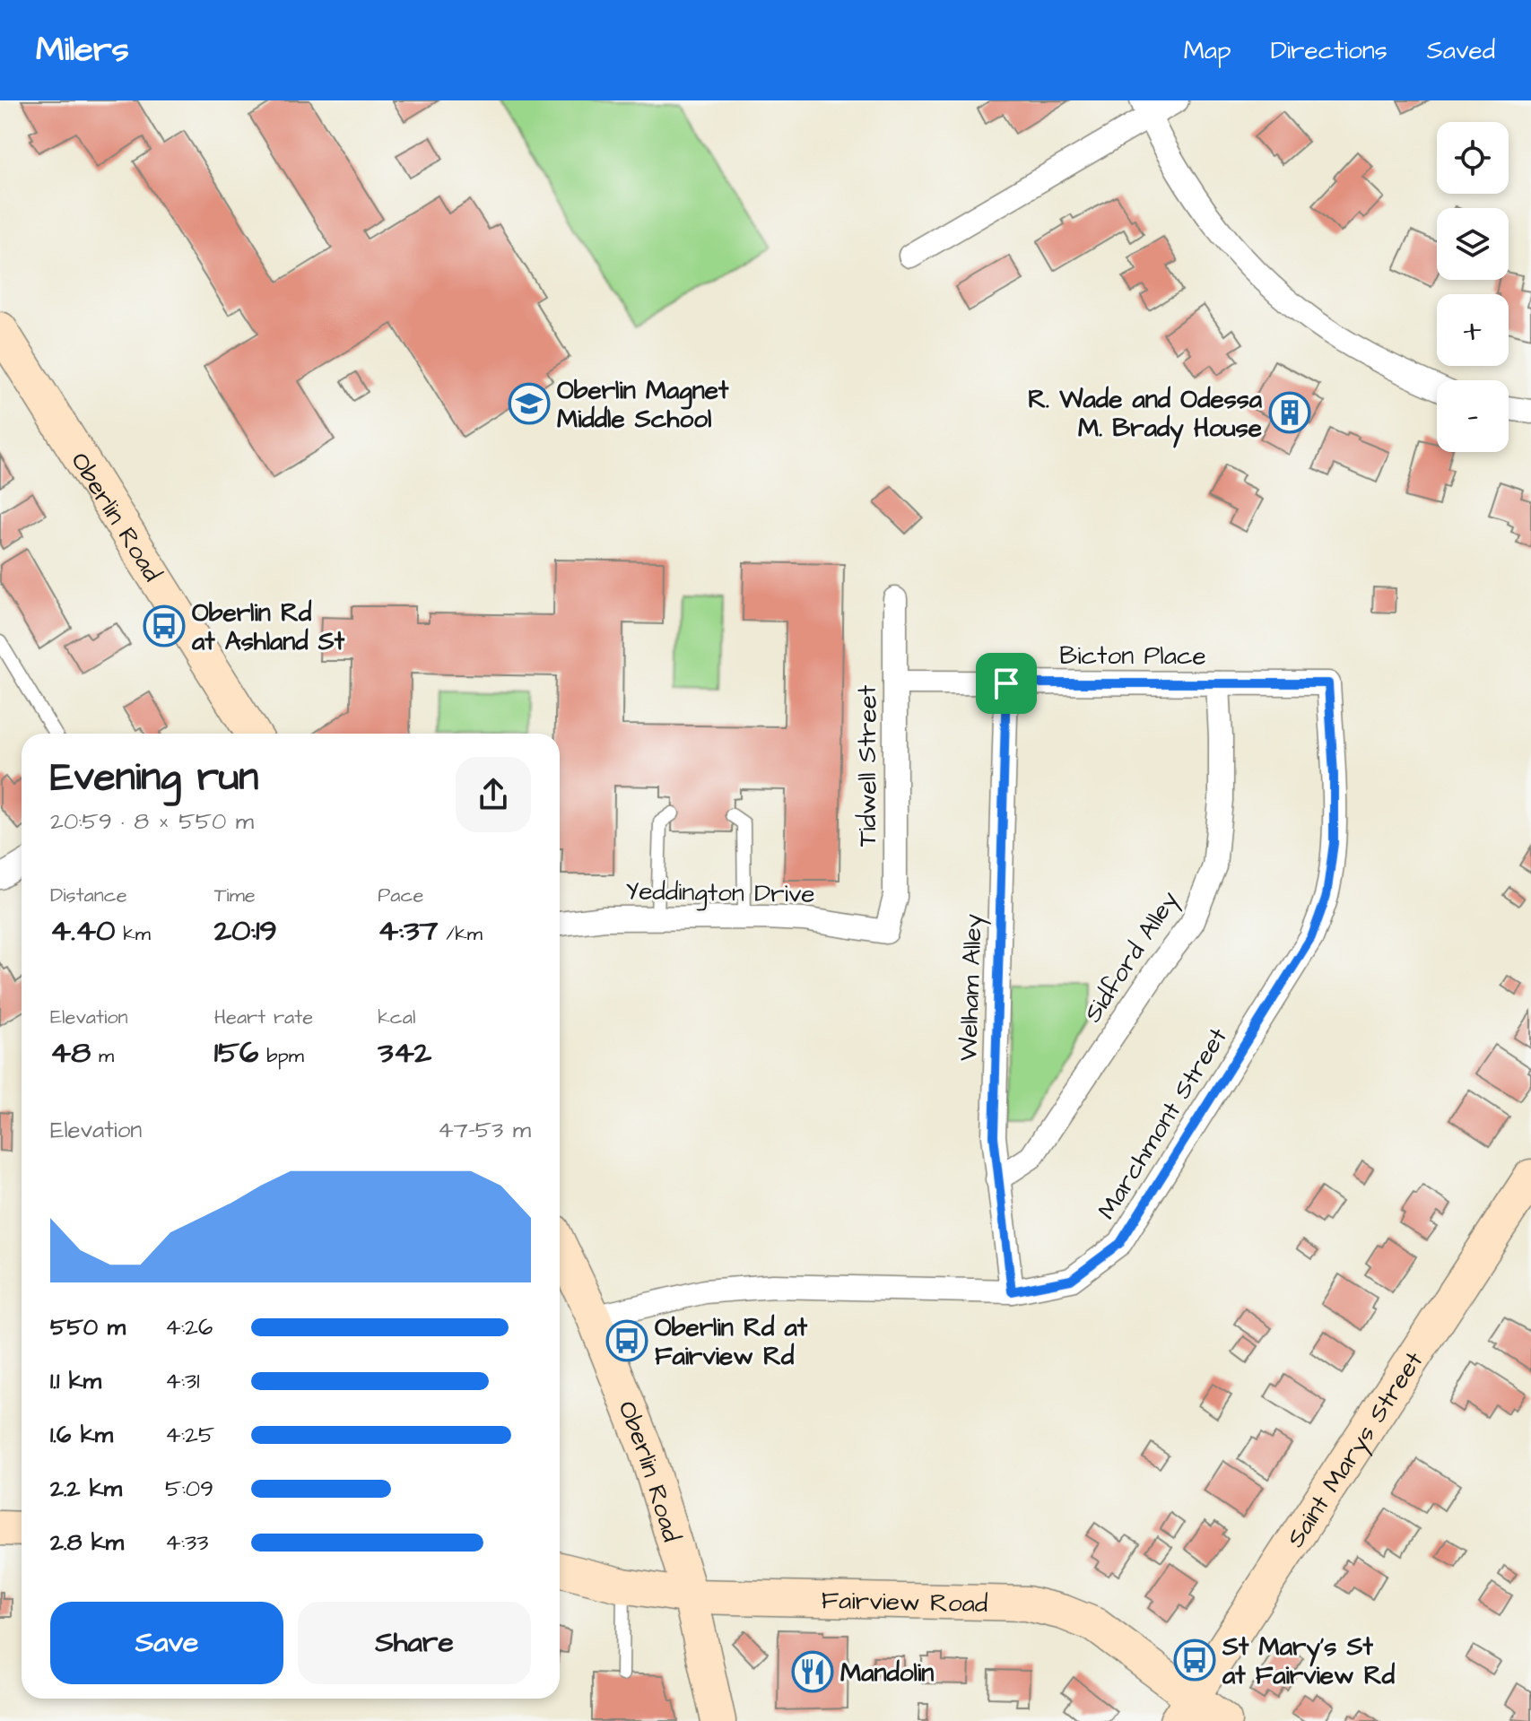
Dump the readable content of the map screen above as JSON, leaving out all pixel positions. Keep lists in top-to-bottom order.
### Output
{
  "streets": {
    "main road": ["Oberlin Road", "Saint Marys Street", "Fairview Road"],
    "street": [
      "Bicton Place",
      "Tidwell Street",
      "Yeddington Drive",
      "Sidford Alley",
      "Welham Alley",
      "Marchmont Street"
    ]
  },
  "crossings": [
    ["Oberlin Road", "Marchmont Street"],
    ["Oberlin Road", "Fairview Road"],
    ["Bicton Place", "Tidwell Street"],
    ["Bicton Place", "Sidford Alley"],
    ["Bicton Place", "Welham Alley"],
    ["Bicton Place", "Marchmont Street"],
    ["Tidwell Street", "Yeddington Drive"],
    ["Sidford Alley", "Welham Alley"],
    ["Welham Alley", "Marchmont Street"],
    ["Saint Marys Street", "Fairview Road"]
  ],
  "places": {
    "school or university": ["Oberlin Magnet Middle School"],
    "building": ["R. Wade and Odessa M. Brady House"],
    "bus stop": ["Oberlin Rd at Ashland St", "Oberlin Rd at Fairview Rd", "St Mary's St at Fairview Rd"],
    "restaurant": ["Mandolin"]
  },
  "page": {
    "header": "Milers",
    "nav": ["Map", "Directions", "Saved"],
    "map_buttons": ["+", "−"],
    "heading": ["Evening run", "20:59 · 8 × 550 m"],
    "stats": [
      ["Distance", "4.40 km"],
      ["Time", "20:19"],
      ["Pace", "4:37 /km"],
      ["Elevation", "48 m"],
      ["Heart rate", "156 bpm"],
      ["kcal", "342"]
    ],
    "chart": ["Elevation", "47–53 m"],
    "list": [
      {
        "name": "550 m",
        "note": "4:26"
      },
      {
        "name": "1.1 km",
        "note": "4:31"
      },
      {
        "name": "1.6 km",
        "note": "4:25"
      },
      {
        "name": "2.2 km",
        "note": "5:09"
      },
      {
        "name": "2.8 km",
        "note": "4:33"
      }
    ],
    "buttons": ["Save", "Share"]
  }
}
